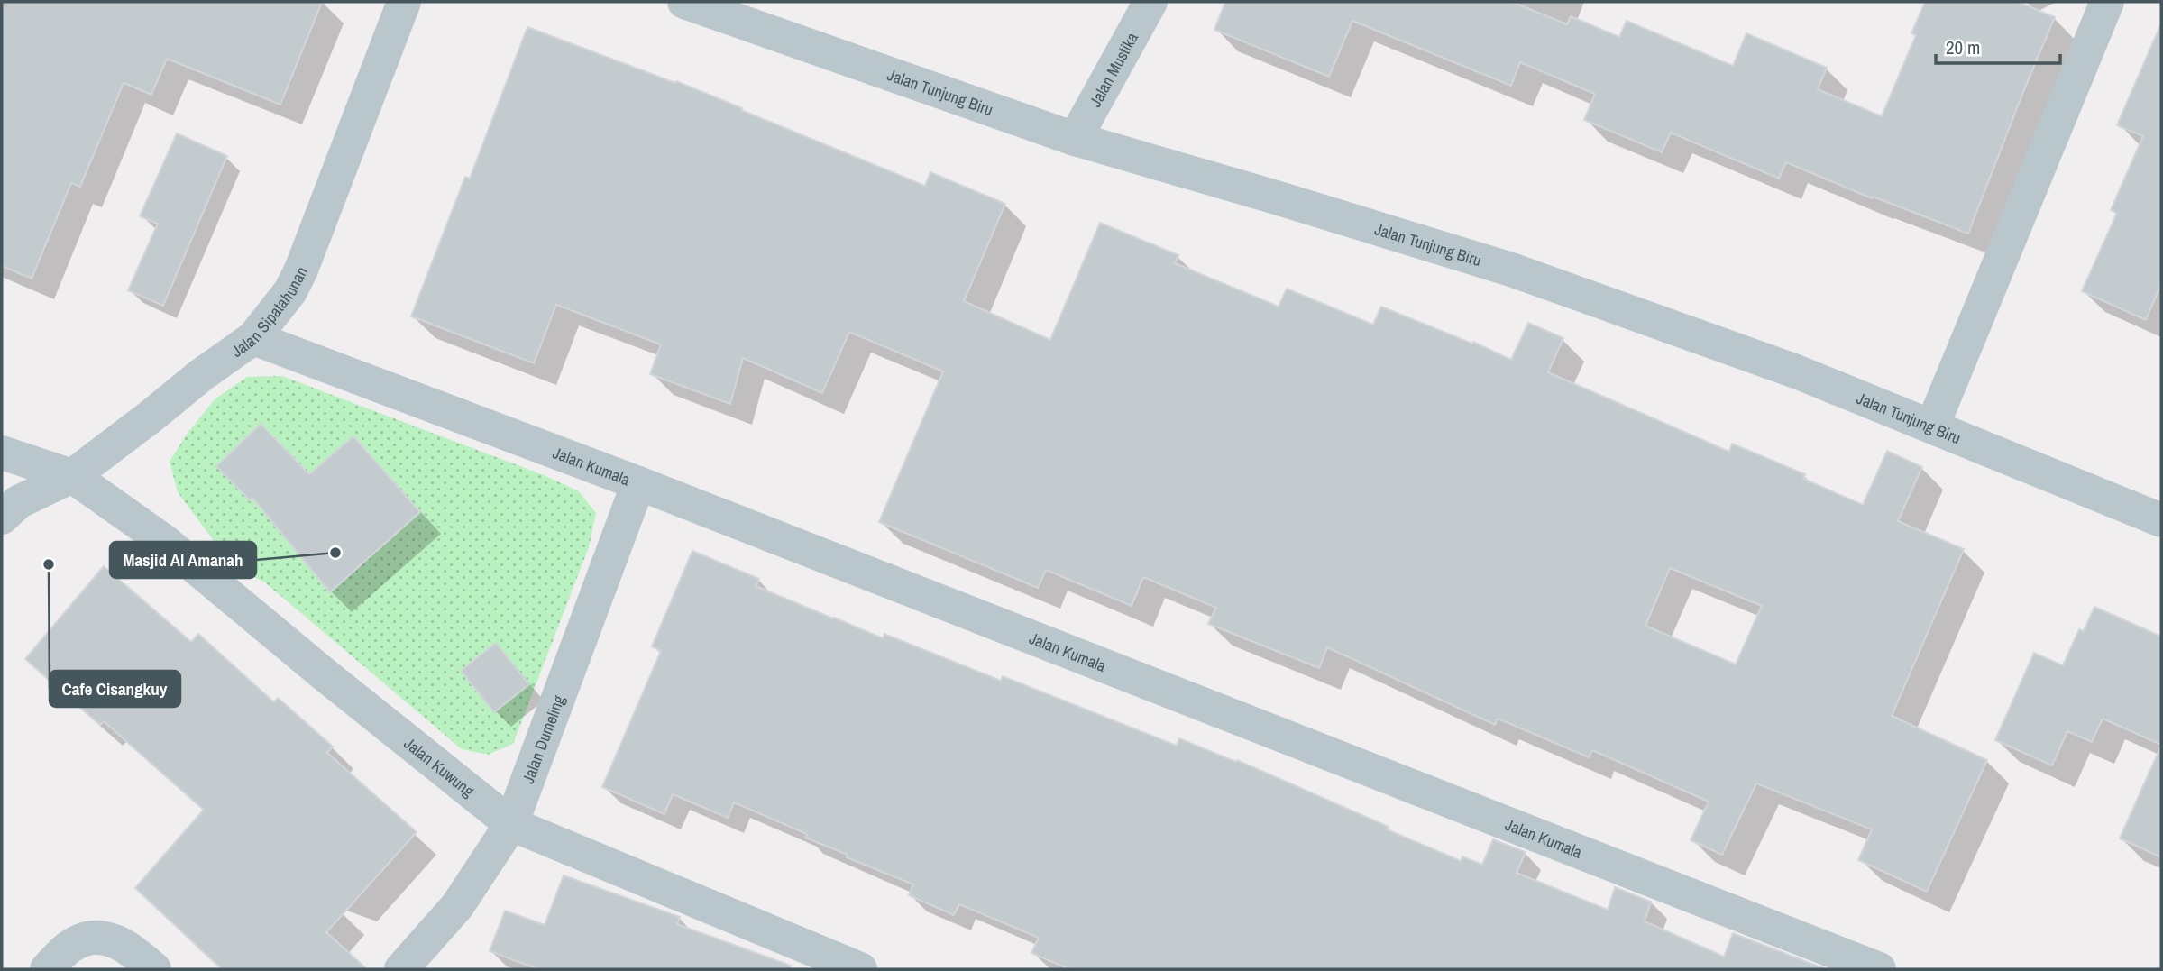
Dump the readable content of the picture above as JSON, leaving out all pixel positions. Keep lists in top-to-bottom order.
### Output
{
  "streets": {
    "street": [
      "Jalan Mustika",
      "Jalan Tunjung Biru",
      "Jalan Sipatahunan",
      "Jalan Kumala",
      "Jalan Dumeling",
      "Jalan Kuwung"
    ]
  },
  "crossings": [
    ["Jalan Mustika", "Jalan Tunjung Biru"],
    ["Jalan Sipatahunan", "Jalan Kumala"],
    ["Jalan Sipatahunan", "Jalan Kuwung"],
    ["Jalan Kumala", "Jalan Dumeling"],
    ["Jalan Dumeling", "Jalan Kuwung"]
  ],
  "places": ["Masjid Al Amanah", "Cafe Cisangkuy"],
  "scale_bar": "20 m"
}
